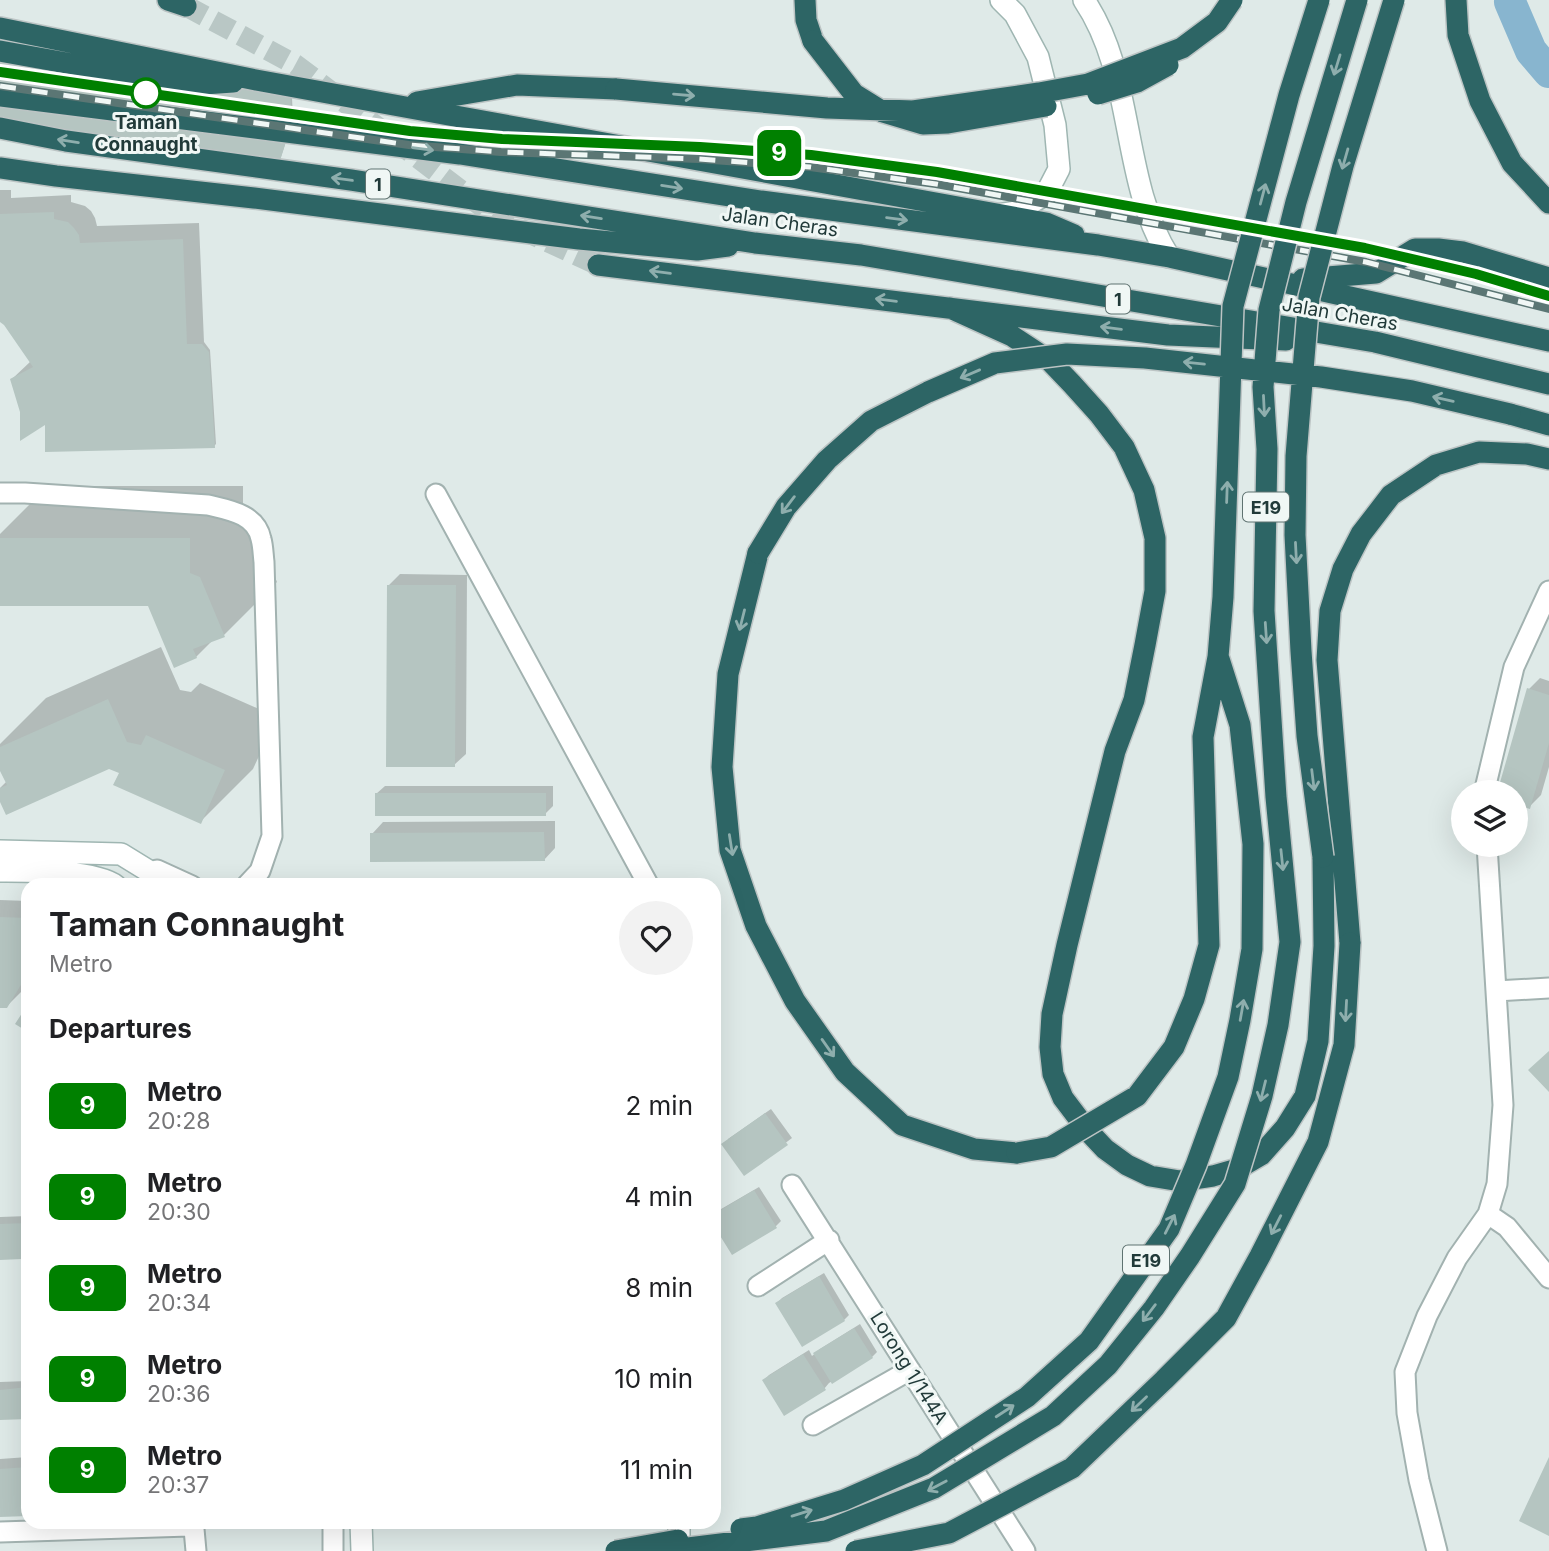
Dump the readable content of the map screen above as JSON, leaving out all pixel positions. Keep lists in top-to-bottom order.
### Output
{
  "streets": {
    "highway": ["1", "Jalan Cheras", "E19"],
    "street": ["Lorong 1/144A"]
  },
  "places": ["Taman Connaught"],
  "lines": ["metro line 9"],
  "page": {
    "on_map": "9",
    "heading": [
      ["Taman Connaught", "Metro"],
      "Departures"
    ],
    "list": [
      {
        "mark": "9",
        "name": "Metro",
        "note": "20:28",
        "value": "2 min"
      },
      {
        "mark": "9",
        "name": "Metro",
        "note": "20:30",
        "value": "4 min"
      },
      {
        "mark": "9",
        "name": "Metro",
        "note": "20:34",
        "value": "8 min"
      },
      {
        "mark": "9",
        "name": "Metro",
        "note": "20:36",
        "value": "10 min"
      },
      {
        "mark": "9",
        "name": "Metro",
        "note": "20:37",
        "value": "11 min"
      }
    ]
  }
}
